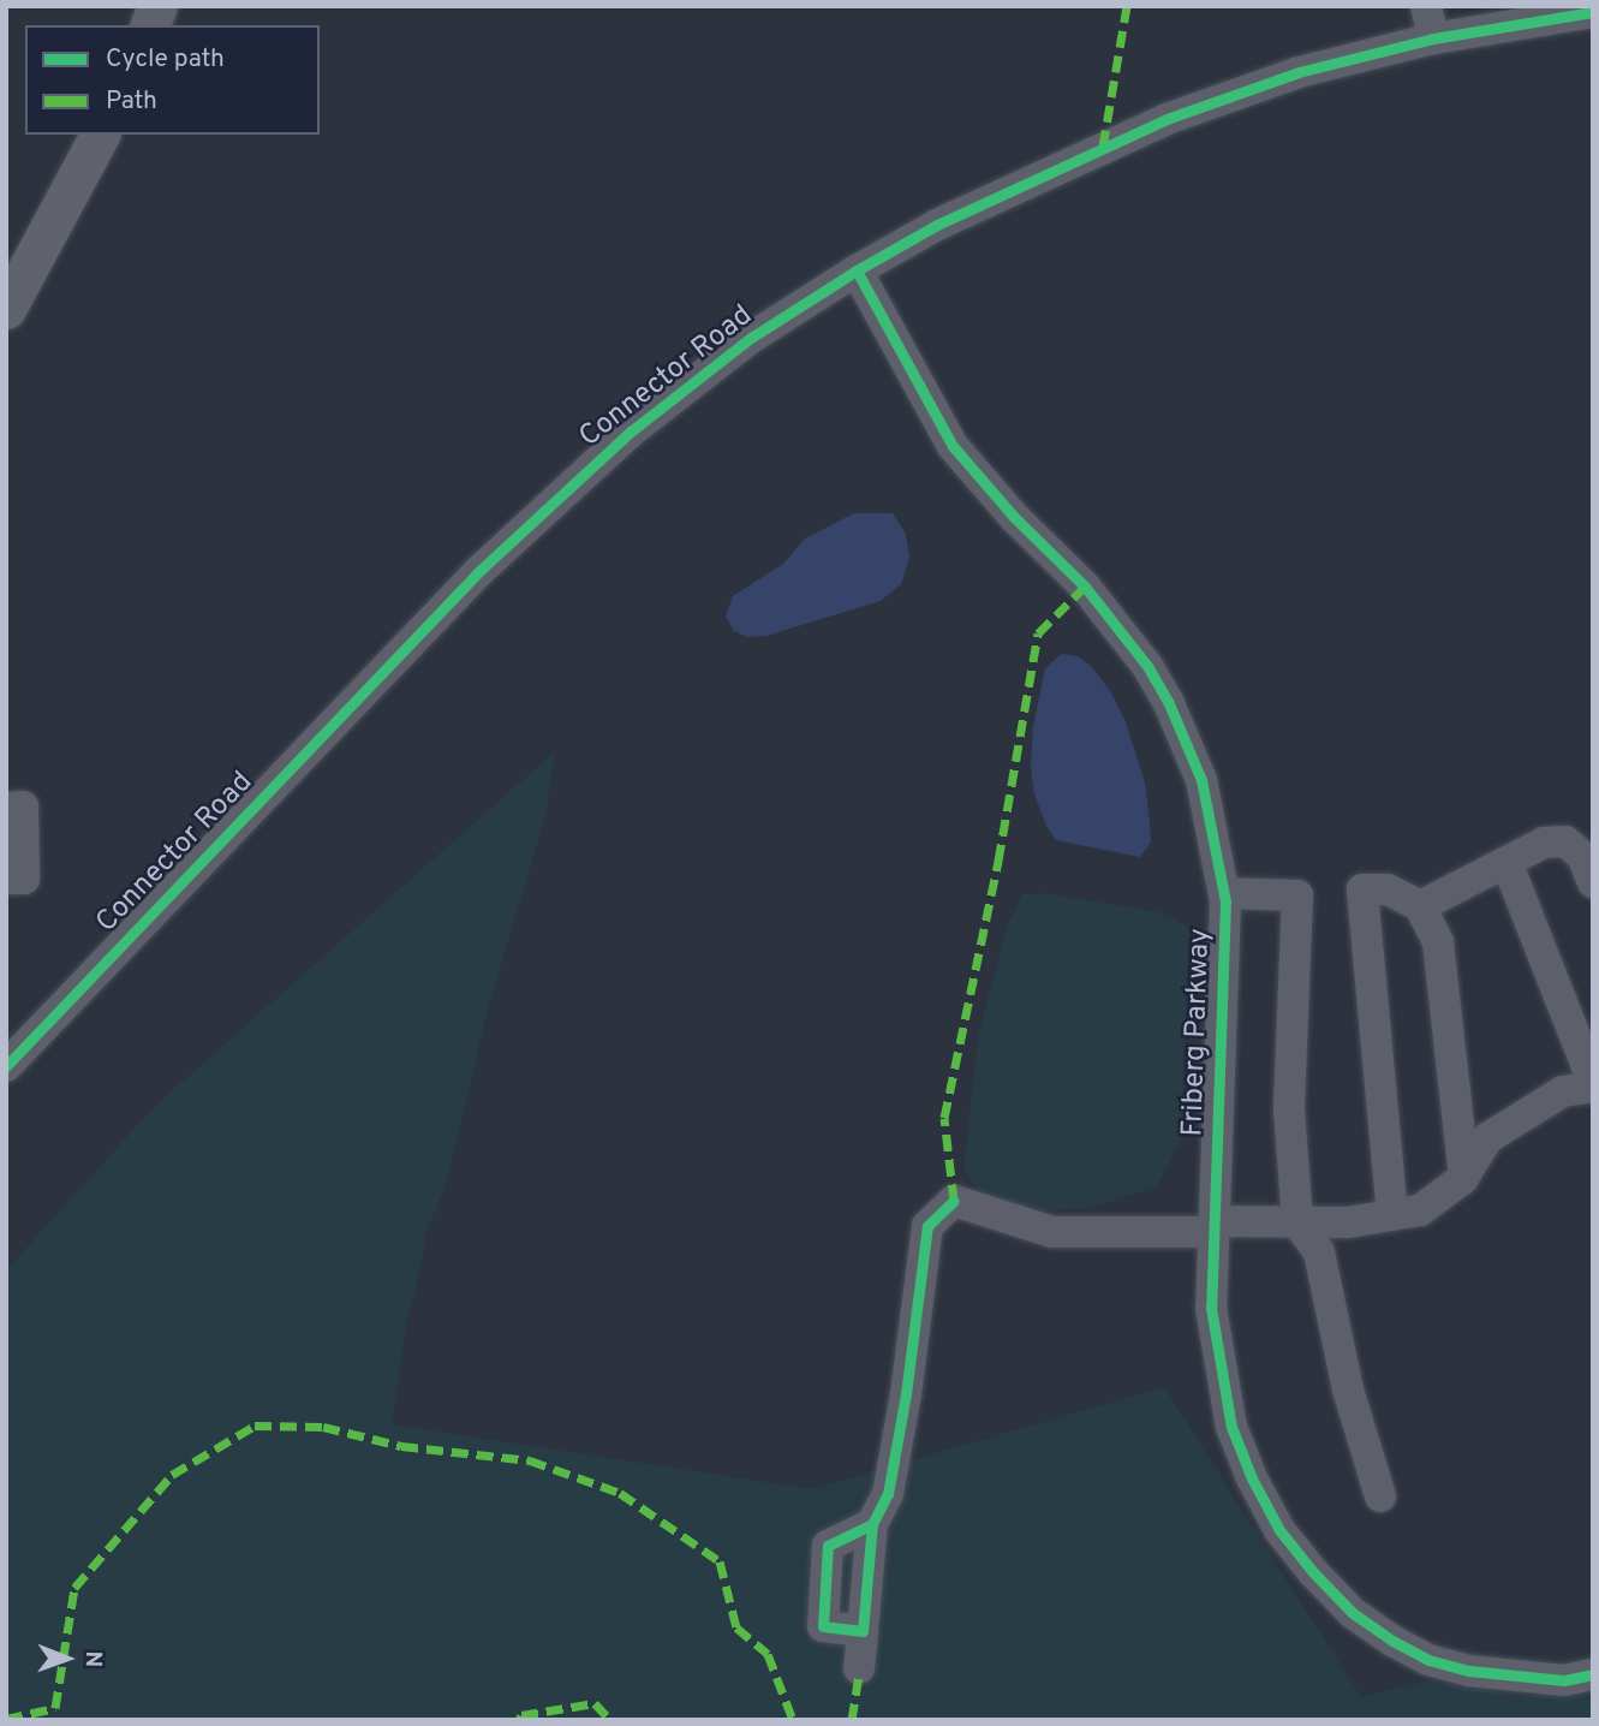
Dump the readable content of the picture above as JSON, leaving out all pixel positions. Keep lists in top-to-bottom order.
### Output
{
  "streets": {
    "street": ["Connector Road", "Friberg Parkway"]
  },
  "crossings": [
    ["Connector Road", "Friberg Parkway"]
  ],
  "legend": ["Cycle path", "Path"],
  "north": "right"
}
